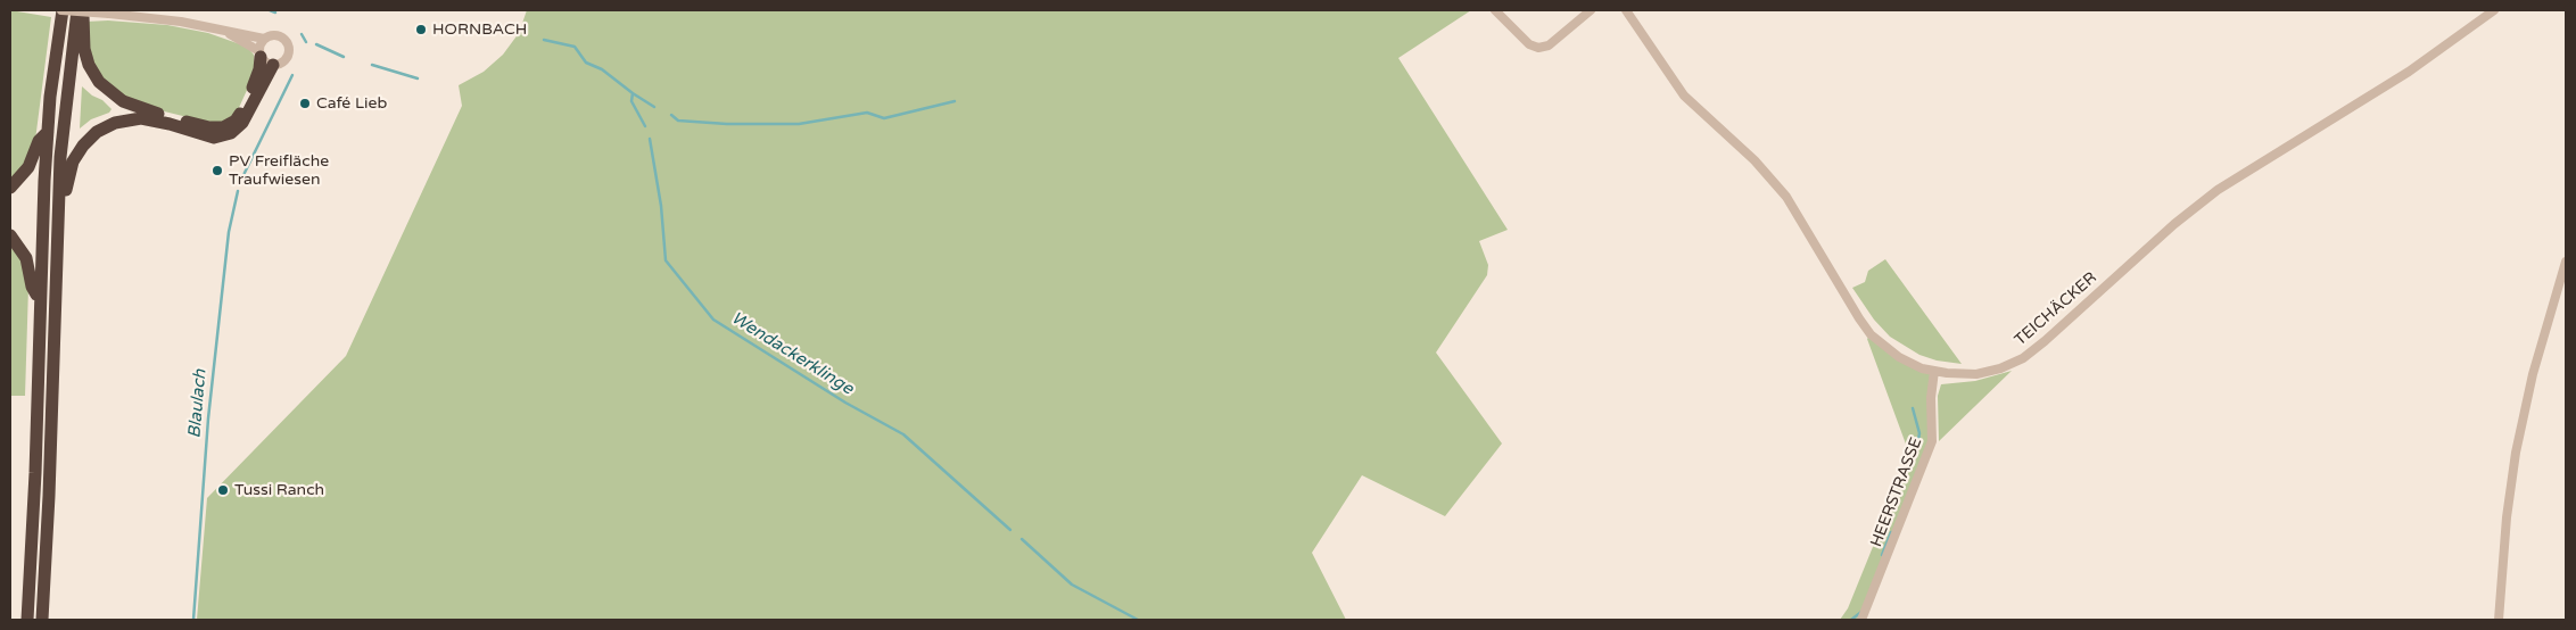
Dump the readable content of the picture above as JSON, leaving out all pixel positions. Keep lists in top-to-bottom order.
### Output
{
  "streets": {
    "street": ["TEICHÄCKER", "HEERSTRASSE"]
  },
  "crossings": [
    ["TEICHÄCKER", "HEERSTRASSE"]
  ],
  "water": ["Wendackerklinge", "Blaulach"],
  "places": [
    "HORNBACH",
    "Café Lieb",
    "PV Freifläche Traufwiesen",
    "Tussi Ranch"
  ]
}
